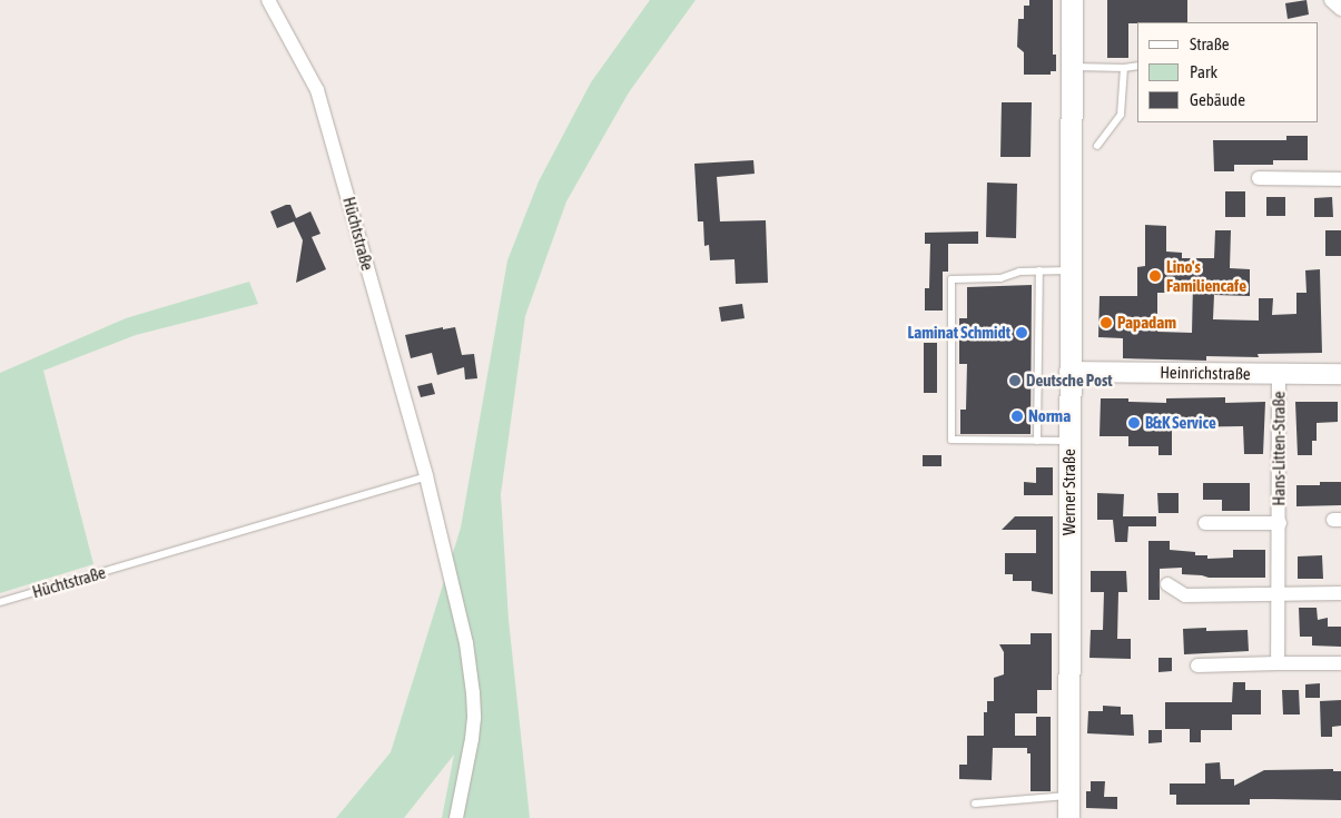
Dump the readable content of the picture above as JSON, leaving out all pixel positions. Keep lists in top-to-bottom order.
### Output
{
  "streets": {
    "main road": ["Werner Straße"],
    "street": ["Hüchtstraße", "Heinrichstraße", "Hans-Litten-Straße"]
  },
  "crossings": [
    ["Heinrichstraße", "Hans-Litten-Straße"],
    ["Heinrichstraße", "Werner Straße"]
  ],
  "places": [
    "Lino's Familiencafe",
    "Papadam",
    "Laminat Schmidt",
    "Deutsche Post",
    "Norma",
    "B&K Service"
  ],
  "legend": ["Straße", "Park", "Gebäude"]
}
